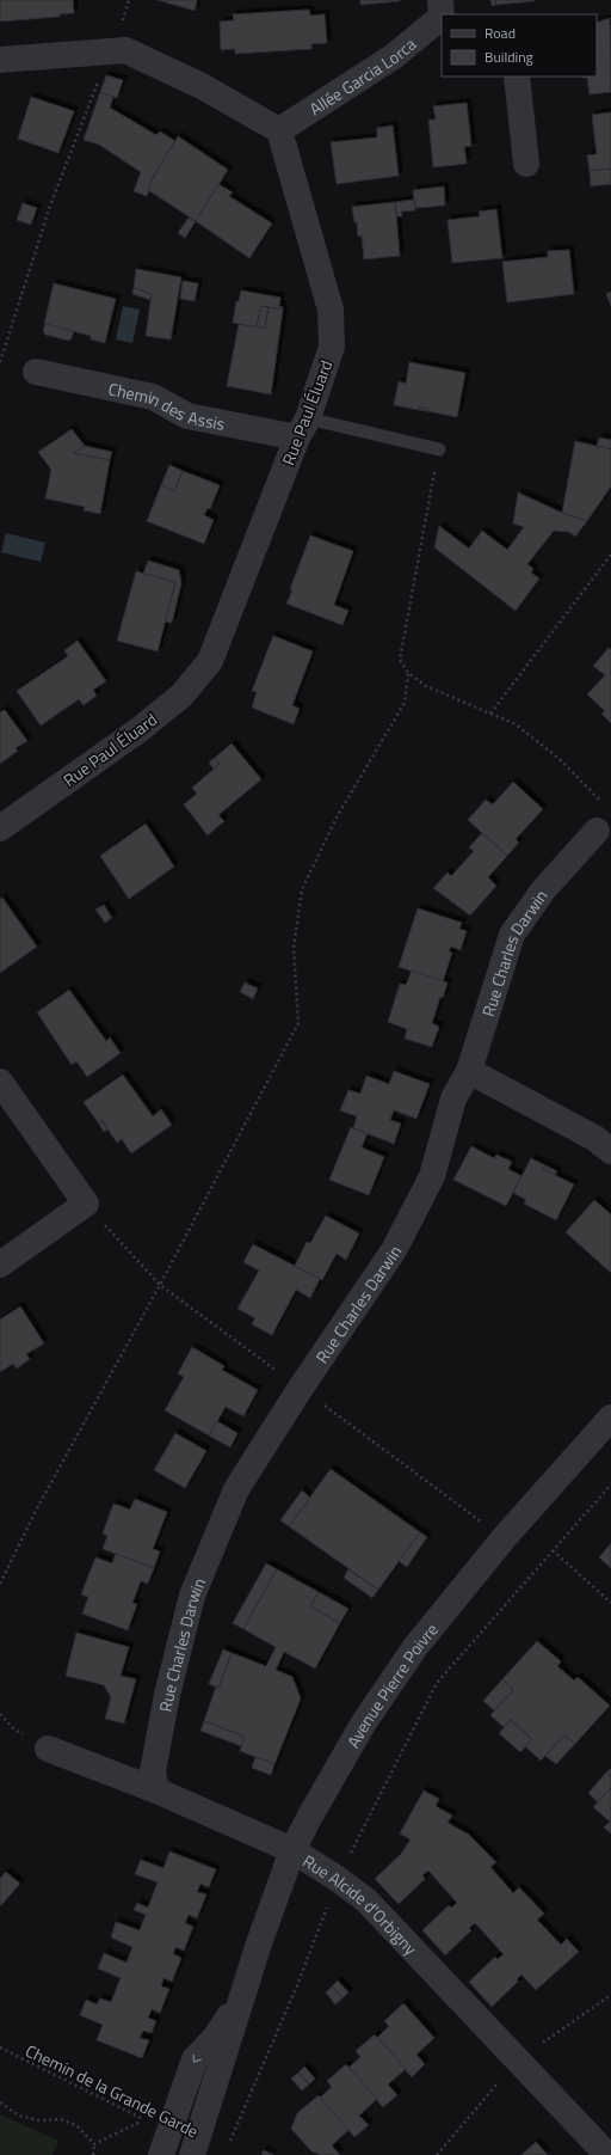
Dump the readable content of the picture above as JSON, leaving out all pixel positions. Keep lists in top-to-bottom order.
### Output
{
  "streets": {
    "street": [
      "Allée Garcia Lorca",
      "Chemin des Assis",
      "Rue Paul Éluard",
      "Rue Charles Darwin",
      "Avenue Pierre Poivre",
      "Rue Alcide d'Orbigny"
    ],
    "path": ["Chemin de la Grande Garde"]
  },
  "crossings": [
    ["Allée Garcia Lorca", "Rue Paul Éluard"],
    ["Chemin des Assis", "Rue Paul Éluard"],
    ["Rue Charles Darwin", "Rue Alcide d'Orbigny"],
    ["Avenue Pierre Poivre", "Rue Alcide d'Orbigny"],
    ["Avenue Pierre Poivre", "Chemin de la Grande Garde"]
  ],
  "legend": ["Road", "Building"]
}
